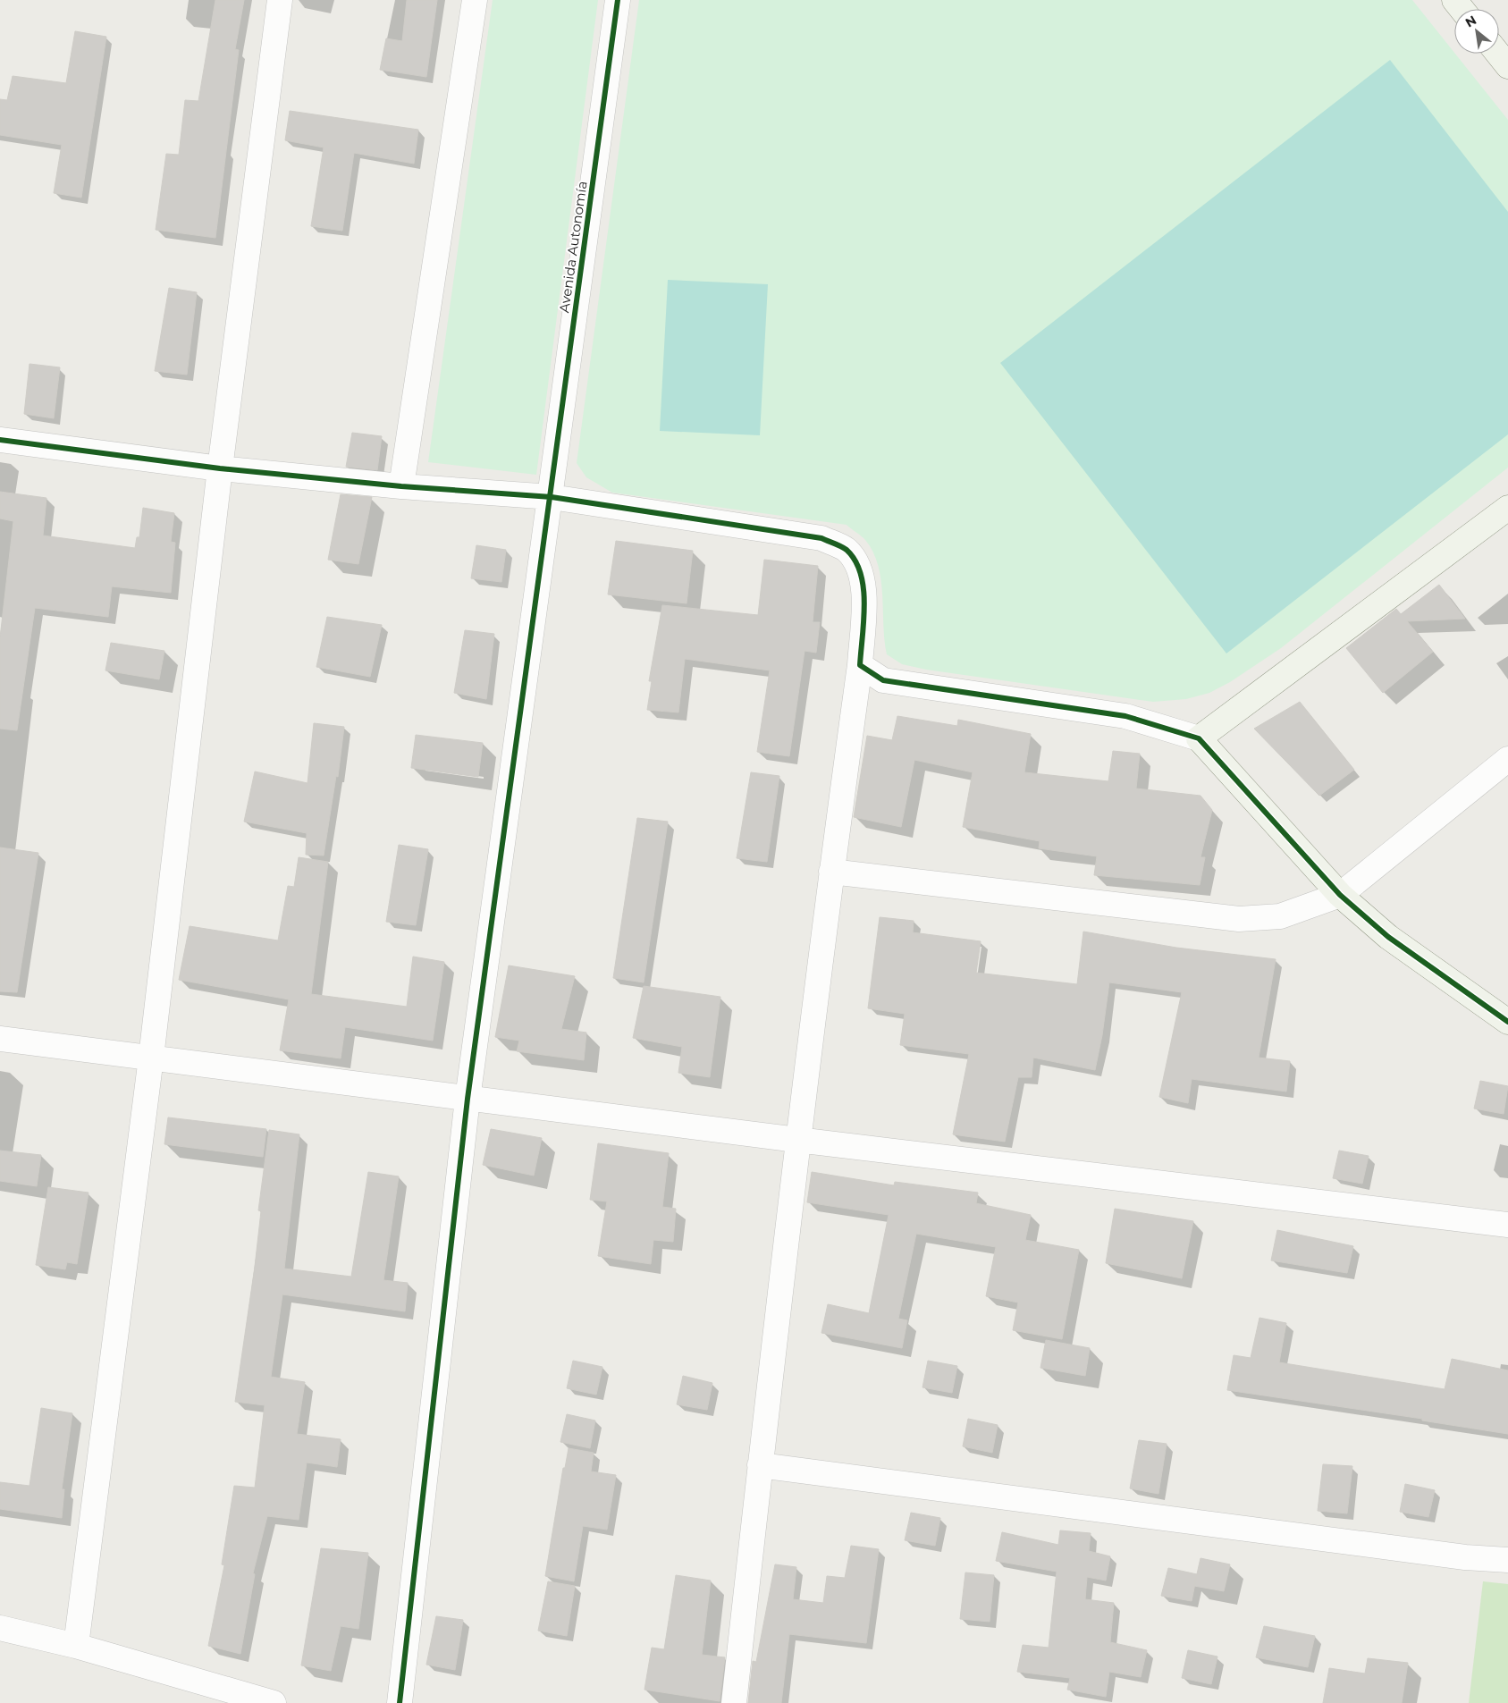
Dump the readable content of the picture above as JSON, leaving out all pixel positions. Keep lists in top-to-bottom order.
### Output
{
  "streets": {
    "street": ["Avenida Autonomía"]
  },
  "north": "top left"
}
